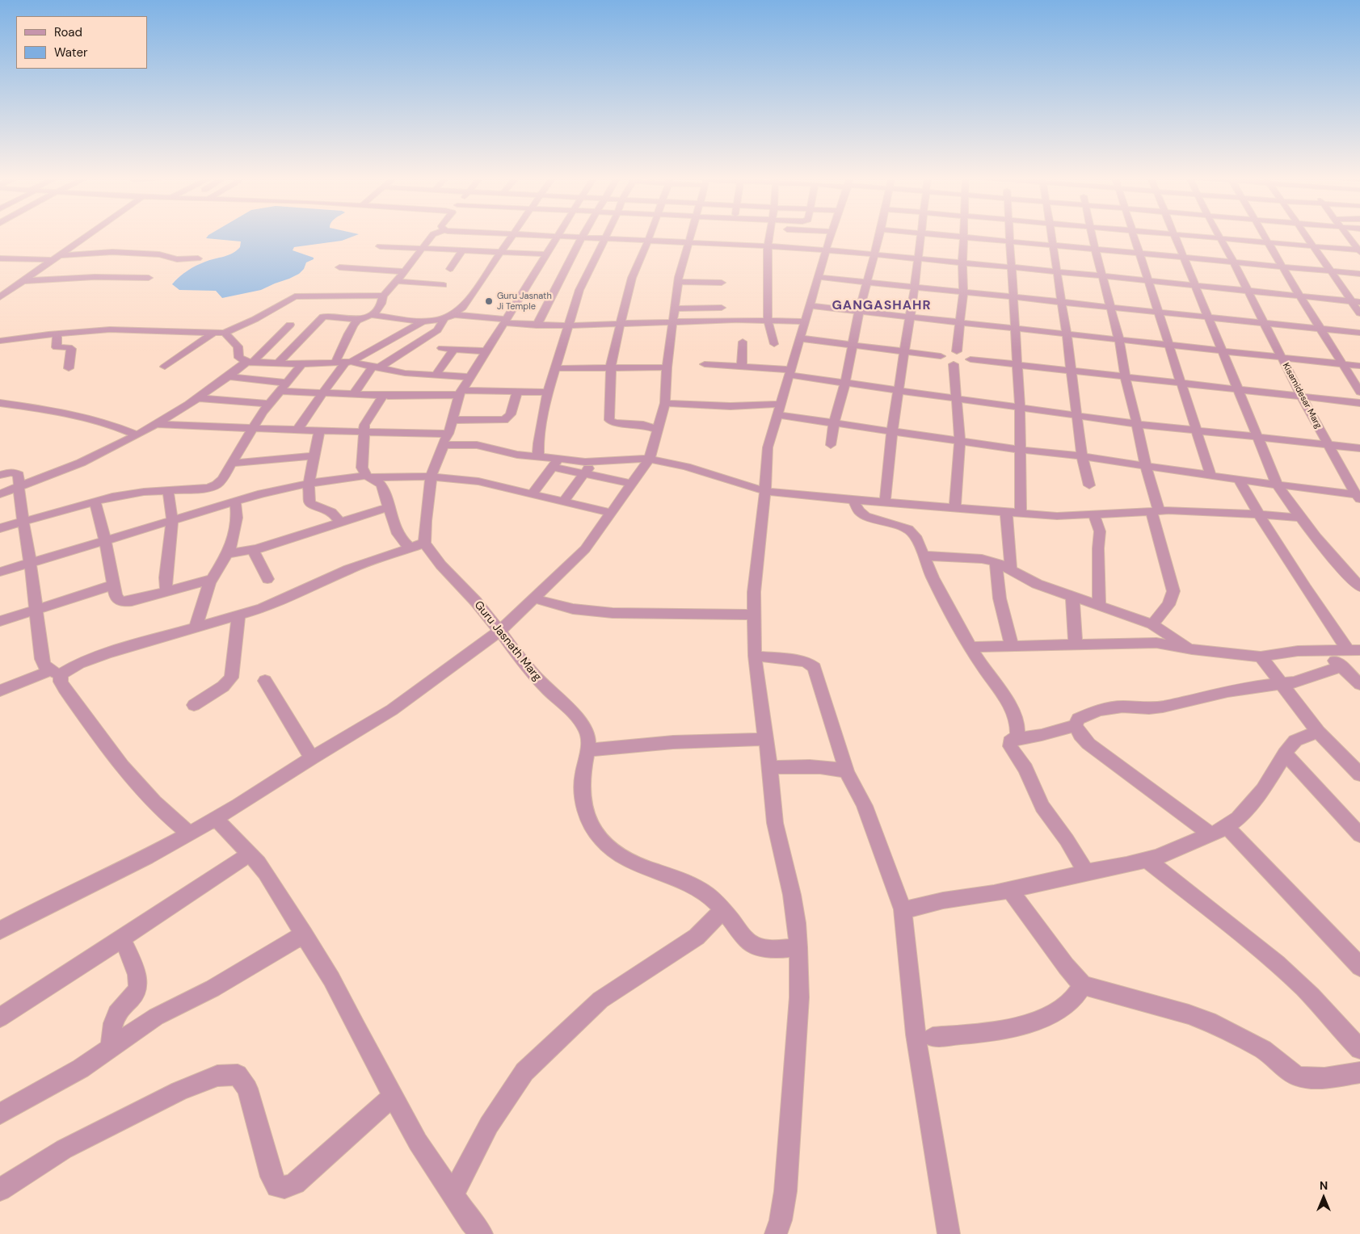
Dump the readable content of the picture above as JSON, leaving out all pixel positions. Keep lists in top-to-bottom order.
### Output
{
  "streets": {
    "street": ["Kisamidesar Marg", "Guru Jasnath Marg"]
  },
  "districts": ["GANGASHAHR"],
  "places": ["Guru Jasnath Ji Temple"],
  "legend": ["Road", "Water"],
  "north": "top"
}
